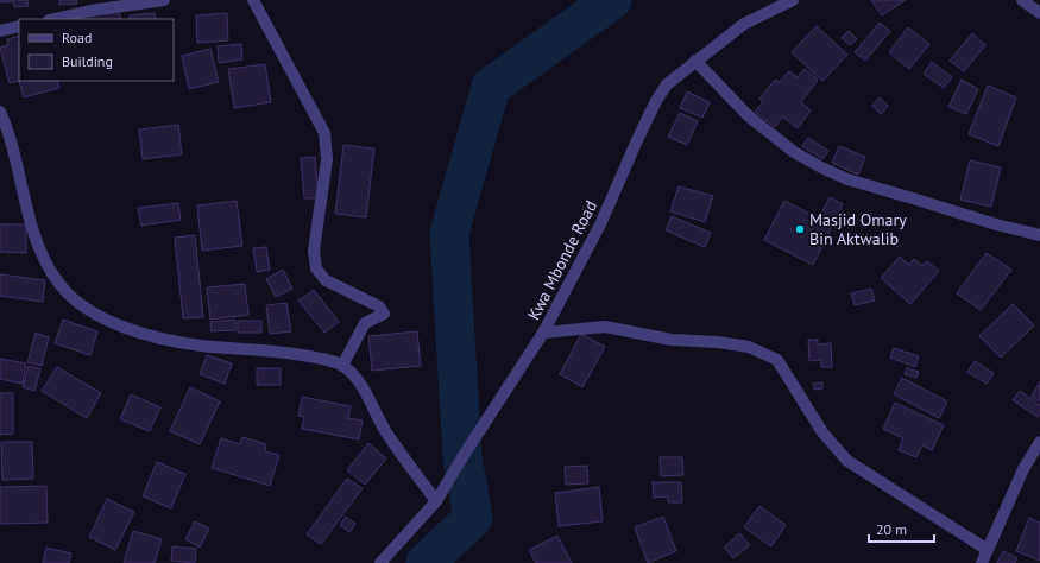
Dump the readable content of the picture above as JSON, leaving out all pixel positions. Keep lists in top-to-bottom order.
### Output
{
  "streets": {
    "street": ["Kwa Mbonde Road"]
  },
  "places": ["Masjid Omary Bin Aktwalib"],
  "legend": ["Road", "Building"],
  "scale_bar": "20 m"
}
